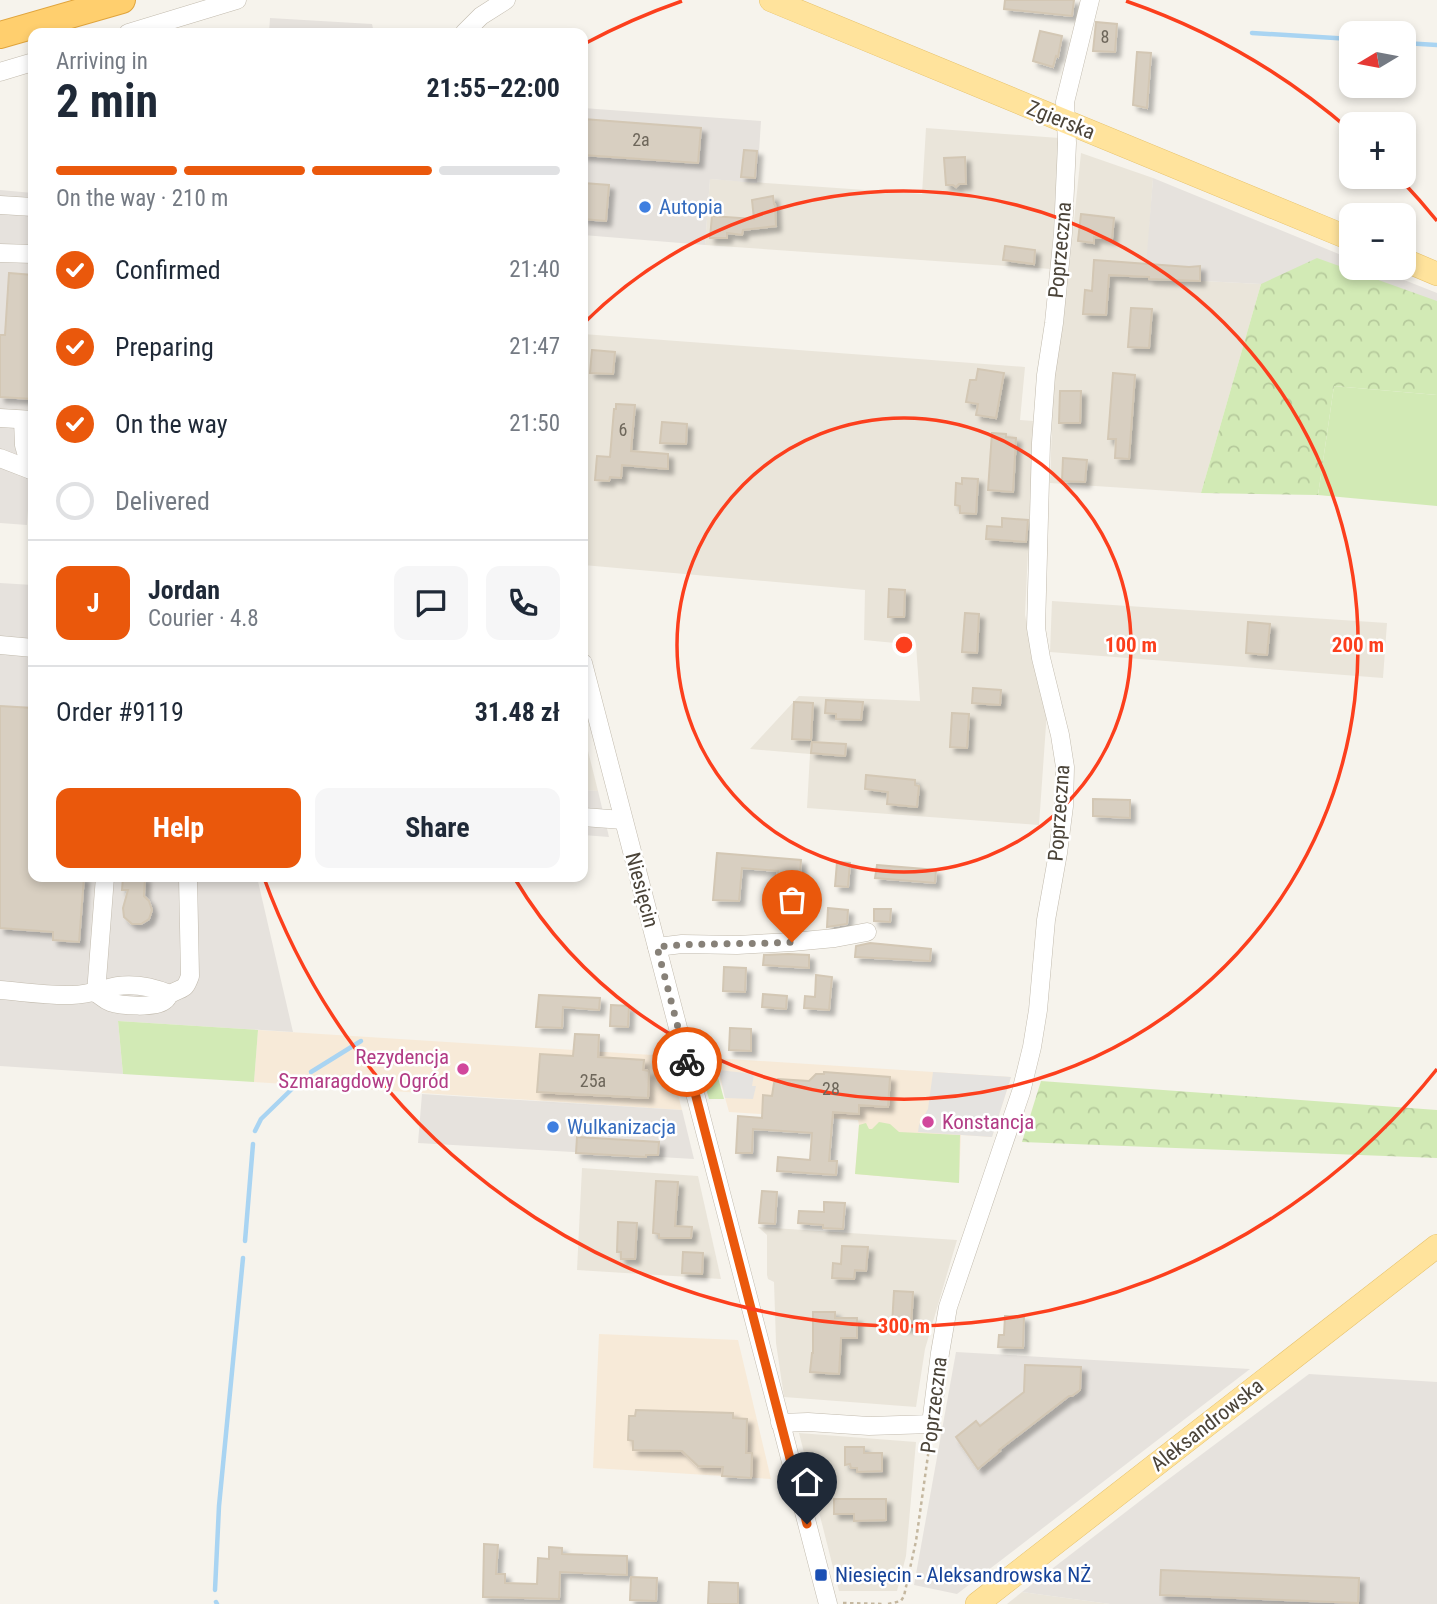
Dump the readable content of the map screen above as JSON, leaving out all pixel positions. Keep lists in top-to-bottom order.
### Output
{
  "streets": {
    "main road": ["Zgierska", "Aleksandrowska"],
    "street": ["Poprzeczna", "Niesięcin"]
  },
  "crossings": [
    ["Zgierska", "Poprzeczna"]
  ],
  "places": {
    "other": [
      "Autopia",
      "Rezydencja Szmaragdowy Ogród",
      "Konstancja",
      "Wulkanizacja"
    ],
    "transit": ["Niesięcin - Aleksandrowska NŻ"]
  },
  "house_numbers": [
    "8",
    "2a",
    "6",
    "25a",
    "28"
  ],
  "north": "left",
  "page": {
    "map_buttons": ["+", "−"],
    "heading": ["2 min", "Arriving in", "21:55–22:00"],
    "panel": [
      "Jordan",
      "Courier · 4.8",
      "Order #9119",
      "31.48 zł"
    ],
    "bar": "On the way · 210 m",
    "list": [
      ["Confirmed", "21:40"],
      ["Preparing", "21:47"],
      ["On the way", "21:50"],
      "Delivered"
    ],
    "round": "J",
    "buttons": ["Help", "Share"]
  },
  "rings": ["100 m", "200 m", "300 m"]
}
